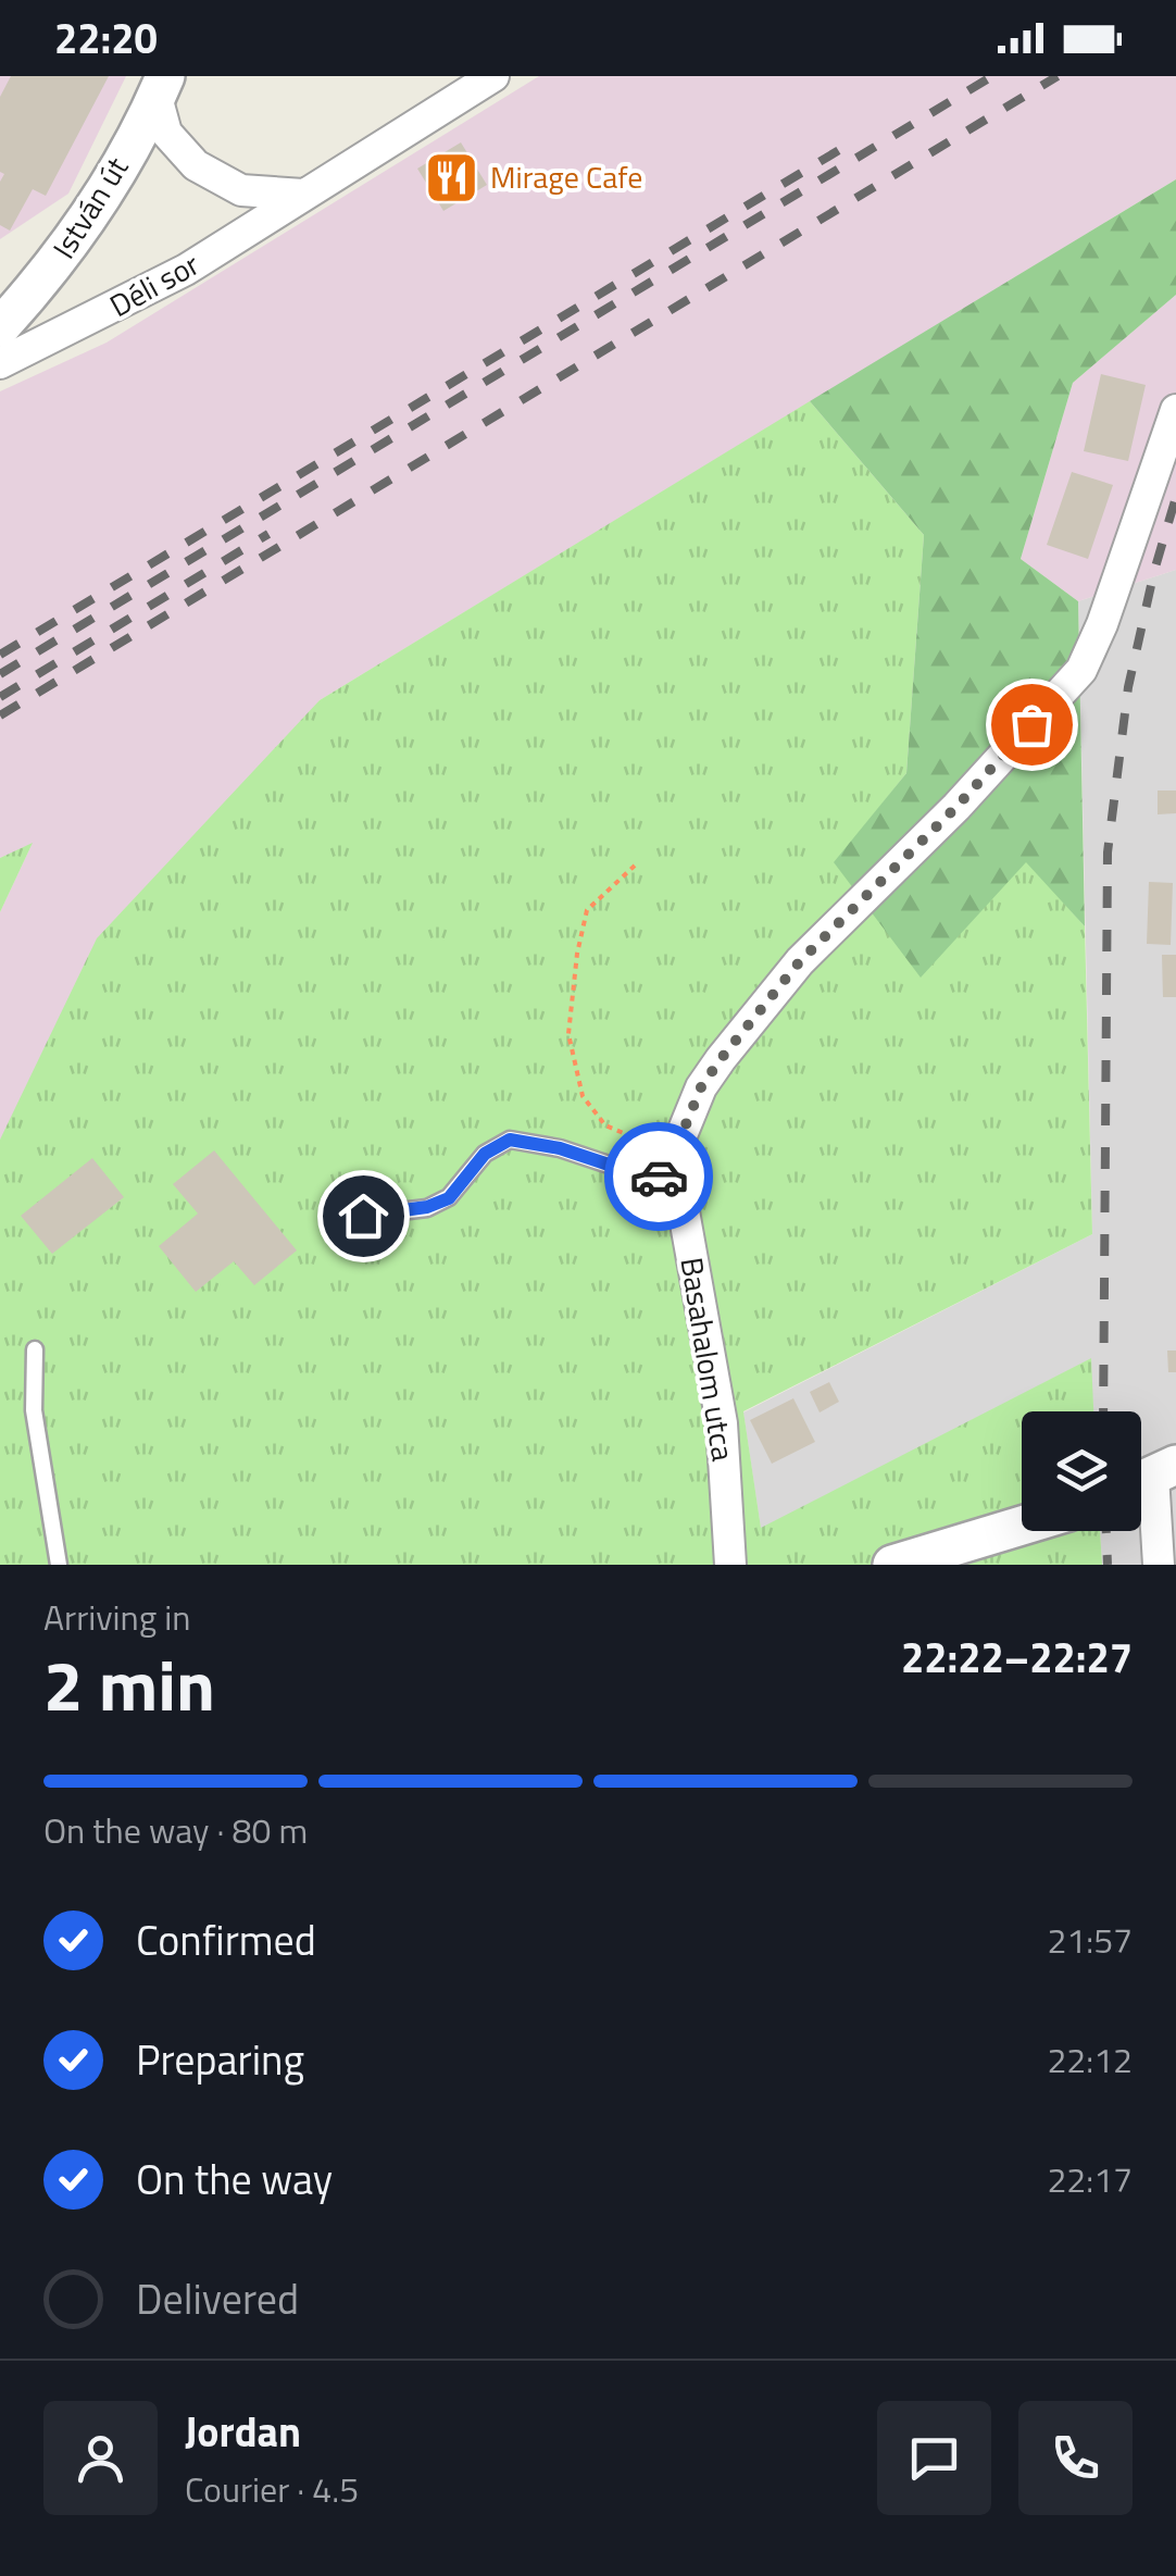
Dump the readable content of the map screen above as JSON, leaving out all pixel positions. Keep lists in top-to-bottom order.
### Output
{
  "streets": {
    "street": ["István út", "Déli sor", "Basahalom utca"]
  },
  "places": {
    "restaurant": ["Mirage Cafe"]
  },
  "page": {
    "status": "22:20",
    "heading": ["2 min", "Arriving in", "22:22–22:27"],
    "panel": ["Jordan", "Courier · 4.5"],
    "bar": "On the way · 80 m",
    "list": [
      ["Confirmed", "21:57"],
      ["Preparing", "22:12"],
      ["On the way", "22:17"],
      "Delivered"
    ]
  }
}
